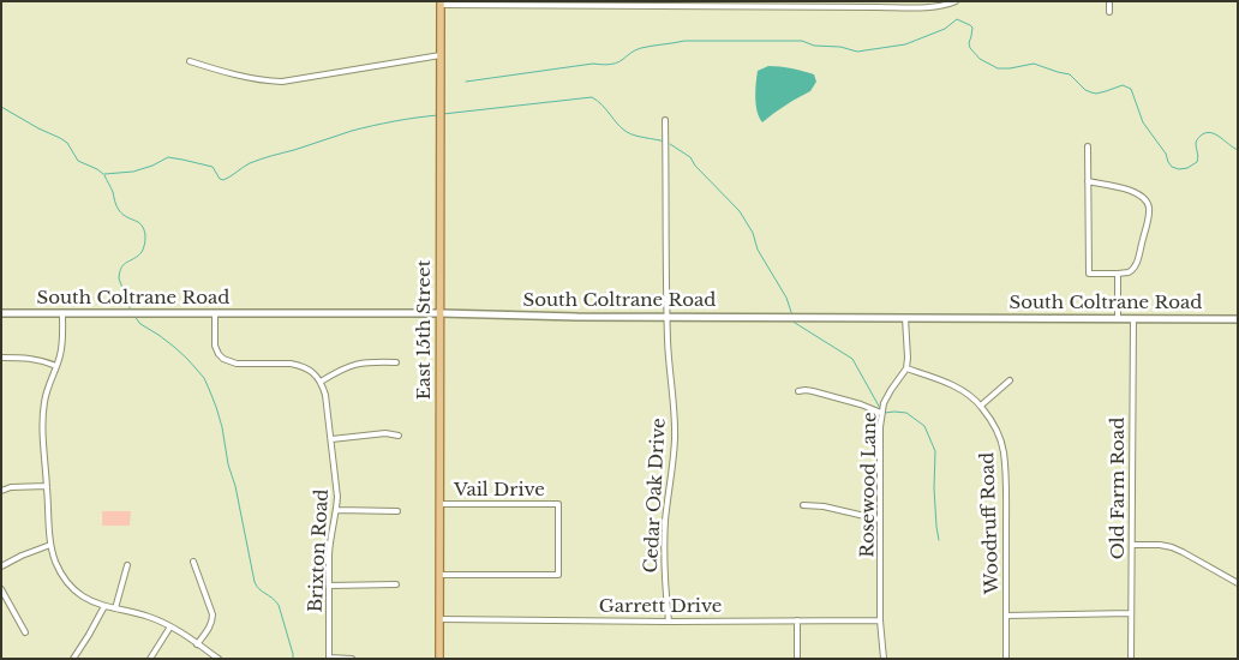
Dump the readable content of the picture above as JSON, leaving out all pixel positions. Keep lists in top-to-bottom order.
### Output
{
  "streets": {
    "main road": ["South Coltrane Road", "East 15th Street"],
    "street": [
      "Rosewood Lane",
      "Old Farm Road",
      "Vail Drive",
      "Cedar Oak Drive",
      "Woodruff Road",
      "Brixton Road",
      "Garrett Drive"
    ]
  },
  "crossings": [
    ["South Coltrane Road", "East 15th Street"],
    ["South Coltrane Road", "Old Farm Road"],
    ["South Coltrane Road", "Cedar Oak Drive"],
    ["East 15th Street", "Vail Drive"],
    ["East 15th Street", "Garrett Drive"],
    ["Rosewood Lane", "Woodruff Road"],
    ["Rosewood Lane", "Garrett Drive"],
    ["Cedar Oak Drive", "Garrett Drive"]
  ]
}
